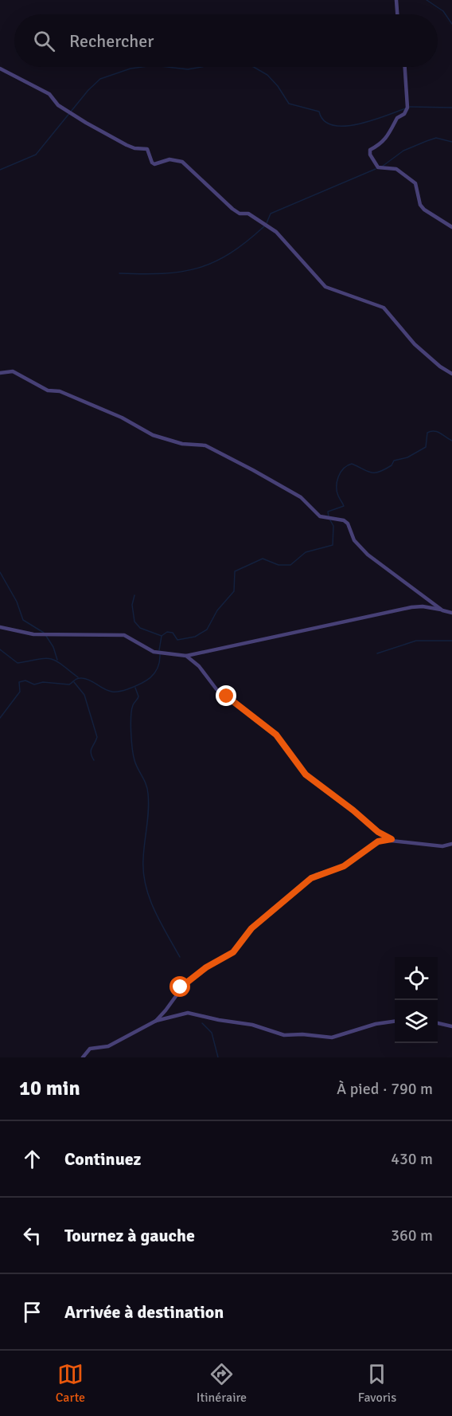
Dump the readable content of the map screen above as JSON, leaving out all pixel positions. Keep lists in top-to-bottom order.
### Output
{
  "page": {
    "search": "Rechercher",
    "heading": ["10 min", "À pied · 790 m"],
    "list": [
      ["Continuez", "430 m"],
      ["Tournez à gauche", "360 m"],
      "Arrivée à destination"
    ],
    "nav": ["Carte", "Itinéraire", "Favoris"]
  }
}
